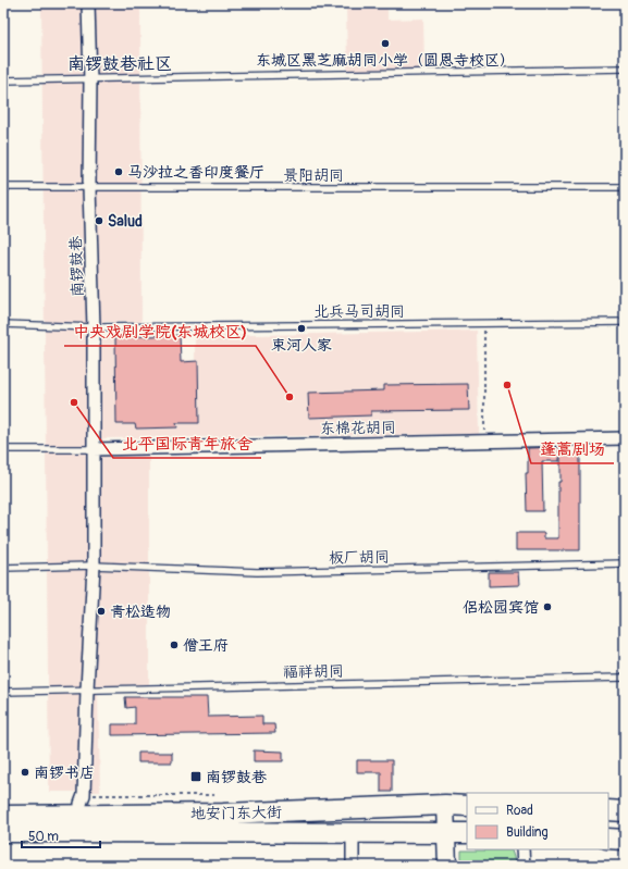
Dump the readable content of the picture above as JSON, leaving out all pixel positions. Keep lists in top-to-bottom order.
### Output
{
  "streets": {
    "main road": ["地安门东大街"],
    "street": ["南锣鼓巷", "东棉花胡同"],
    "lane": [
      "景阳胡同",
      "北兵马司胡同",
      "板厂胡同",
      "福祥胡同"
    ]
  },
  "crossings": [
    ["景阳胡同", "南锣鼓巷"],
    ["南锣鼓巷", "北兵马司胡同"],
    ["南锣鼓巷", "东棉花胡同"],
    ["南锣鼓巷", "板厂胡同"],
    ["南锣鼓巷", "福祥胡同"],
    ["南锣鼓巷", "地安门东大街"]
  ],
  "districts": ["南锣鼓巷社区"],
  "places": {
    "other": [
      "东城区黑芝麻胡同小学（圆恩寺校区）",
      "马沙拉之香印度餐厅",
      "Salud",
      "束河人家",
      "蓬蒿剧场",
      "中央戏剧学院(东城校区)",
      "北平国际青年旅舍",
      "侣松园宾馆",
      "青松造物",
      "僧王府",
      "南锣书店"
    ],
    "transit": ["南锣鼓巷"]
  },
  "legend": ["Road", "Building"],
  "scale_bar": "50 m"
}
